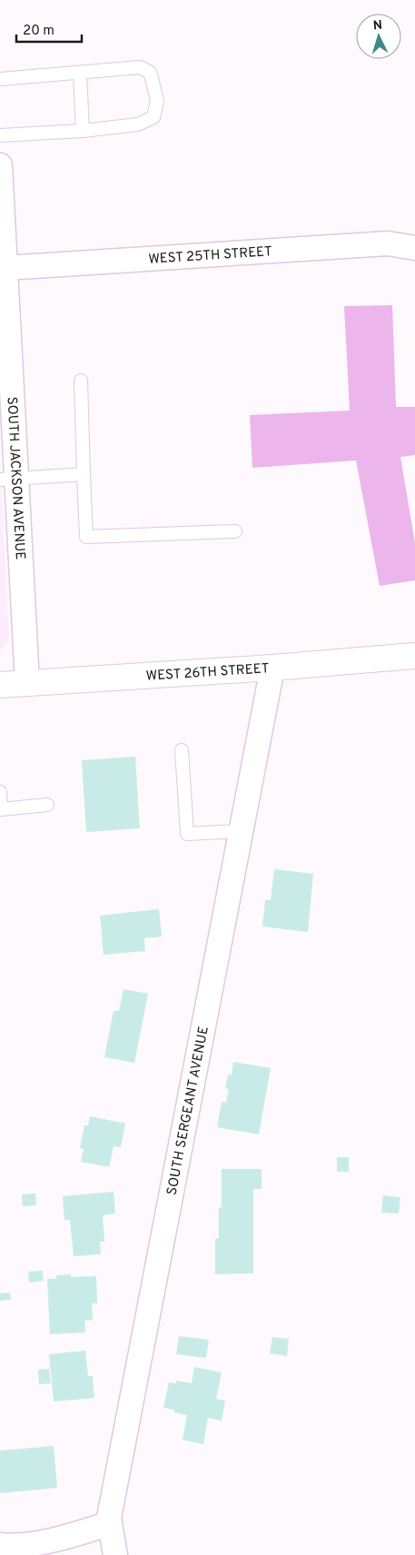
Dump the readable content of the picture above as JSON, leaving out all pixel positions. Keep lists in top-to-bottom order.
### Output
{
  "streets": {
    "main road": ["WEST 26TH STREET"],
    "street": ["WEST 25TH STREET", "SOUTH JACKSON AVENUE", "SOUTH SERGEANT AVENUE"]
  },
  "crossings": [
    ["WEST 25TH STREET", "SOUTH JACKSON AVENUE"],
    ["SOUTH JACKSON AVENUE", "WEST 26TH STREET"],
    ["WEST 26TH STREET", "SOUTH SERGEANT AVENUE"]
  ],
  "scale_bar": "20 m",
  "north": "top"
}
